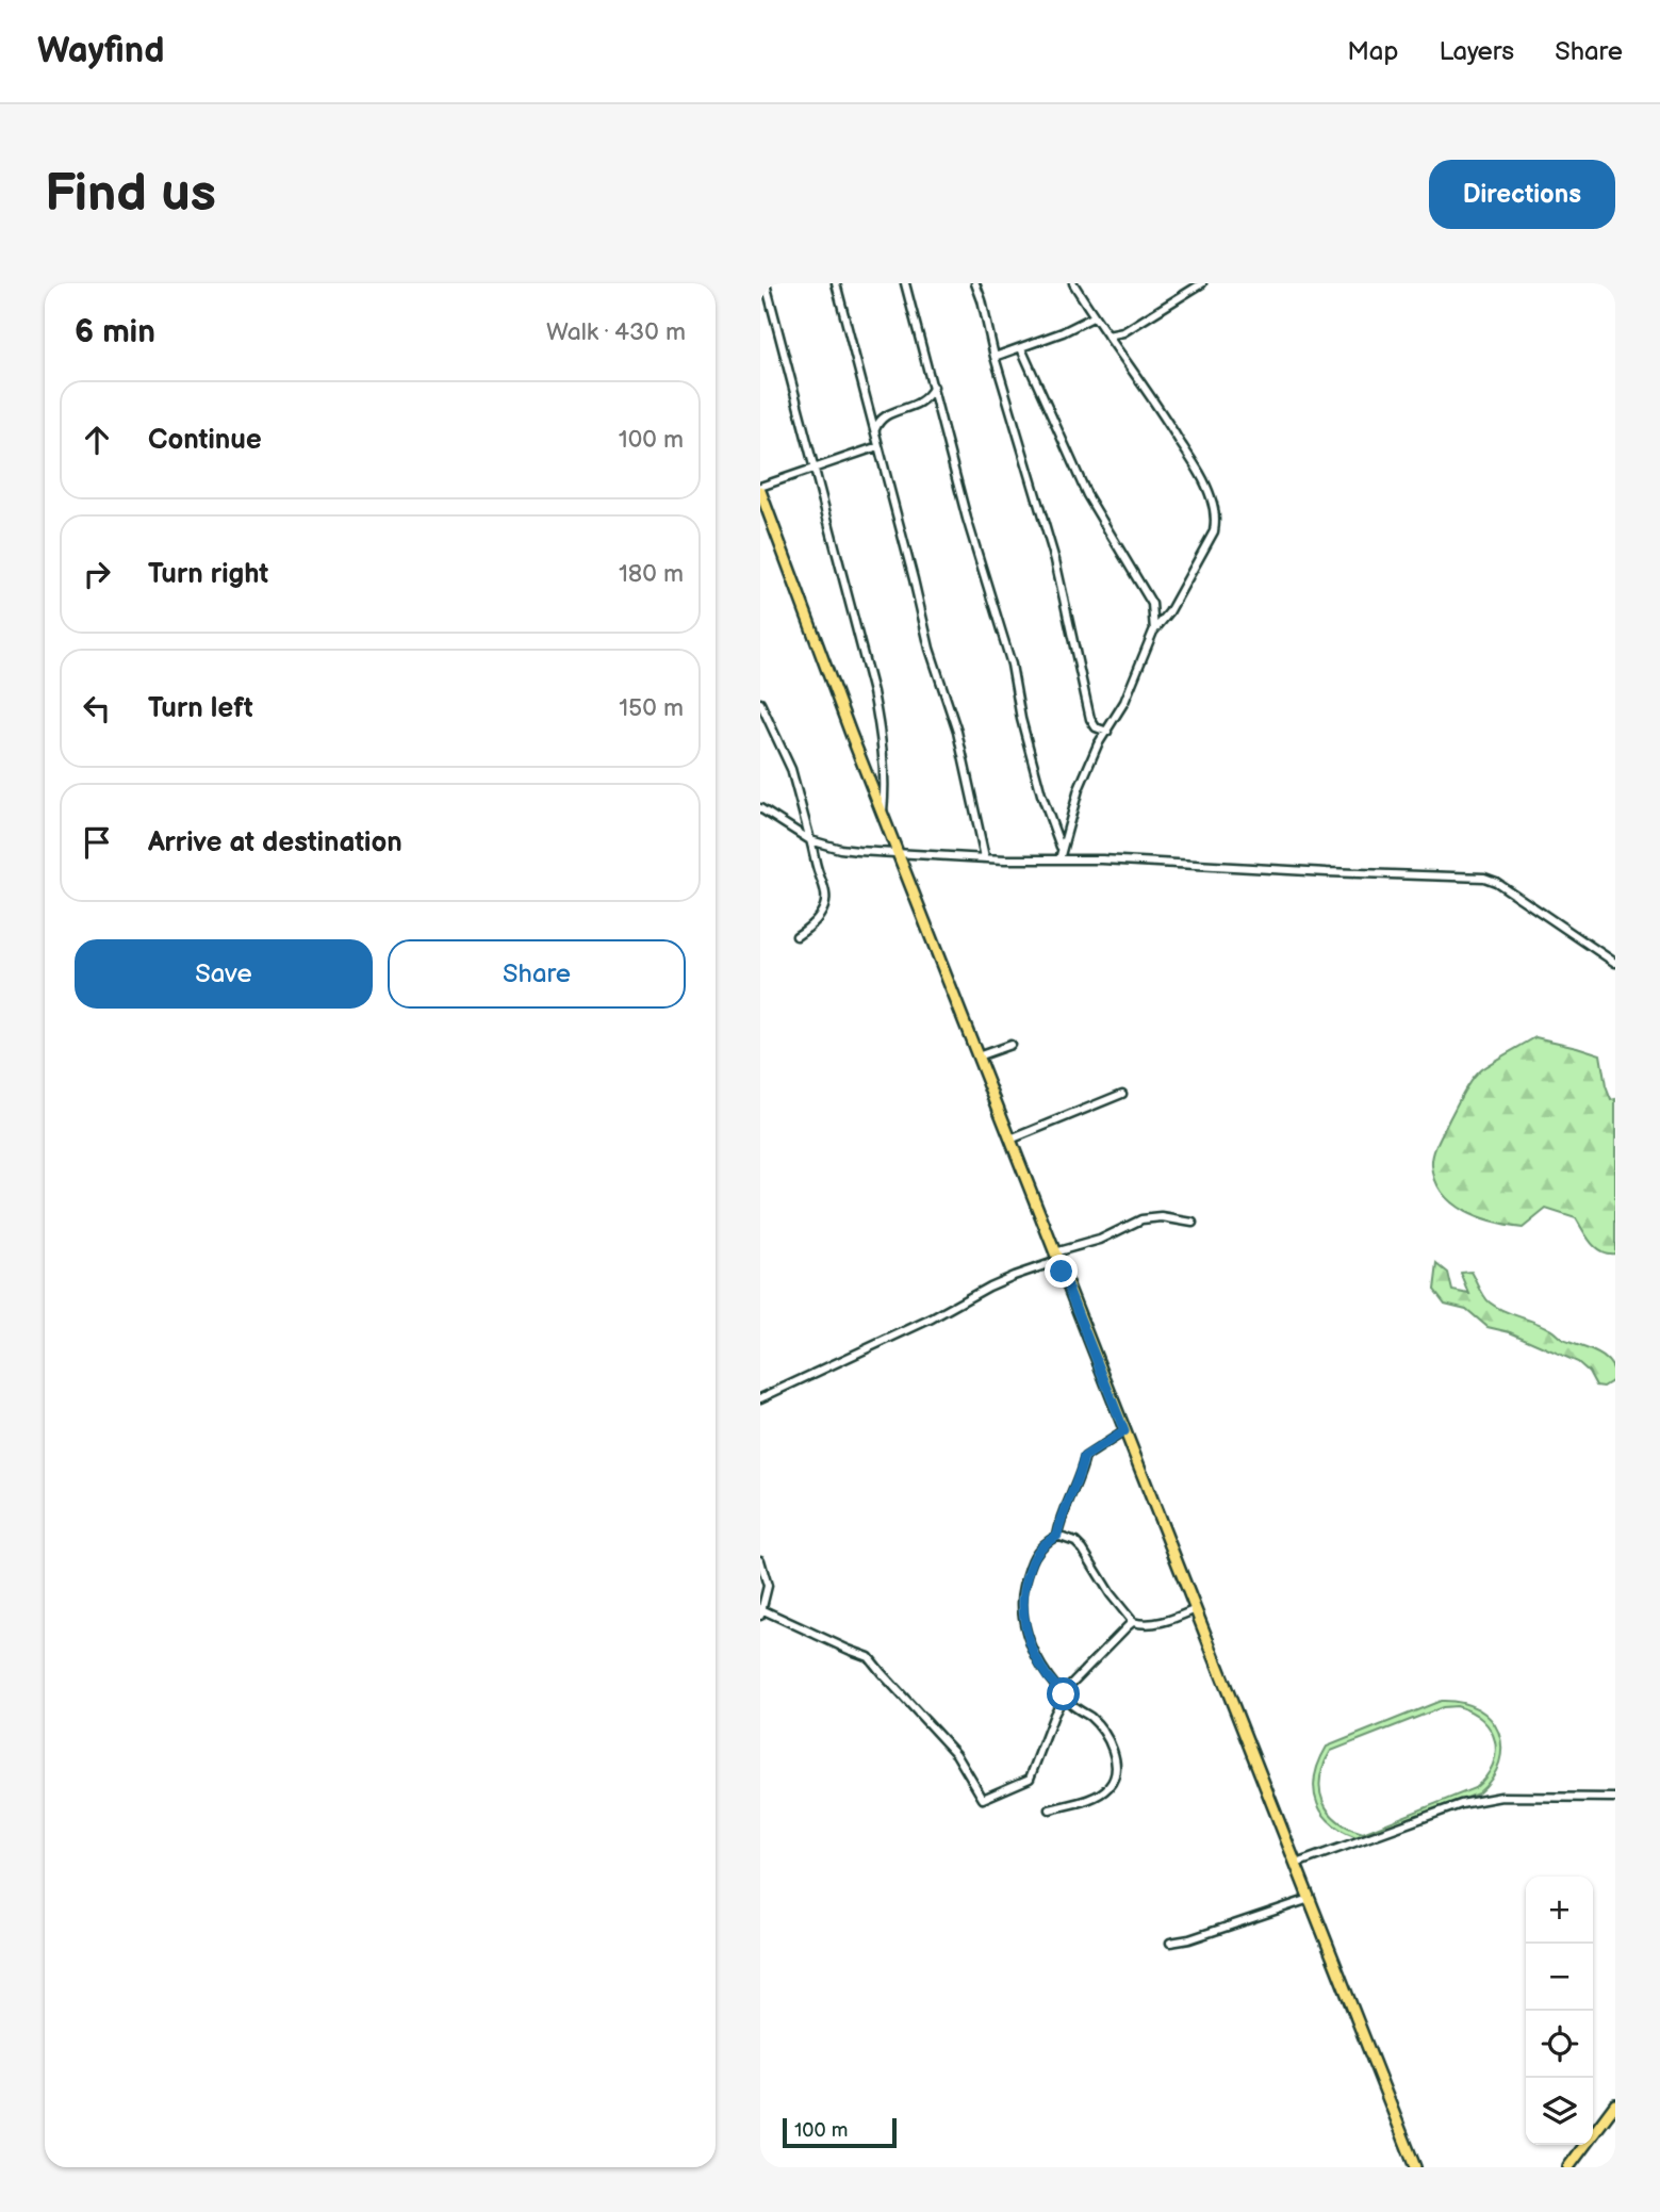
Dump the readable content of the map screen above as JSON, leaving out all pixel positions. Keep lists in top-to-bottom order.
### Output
{
  "scale_bar": "100 m",
  "page": {
    "header": "Wayfind",
    "nav": ["Map", "Layers", "Share"],
    "buttons": [
      "Directions",
      ["Save", "Share"]
    ],
    "title": "Find us",
    "heading": ["6 min", "Walk · 430 m"],
    "list": [
      ["Continue", "100 m"],
      ["Turn right", "180 m"],
      ["Turn left", "150 m"],
      "Arrive at destination"
    ],
    "map_buttons": ["+", "−"],
    "scale": "100 m"
  }
}
